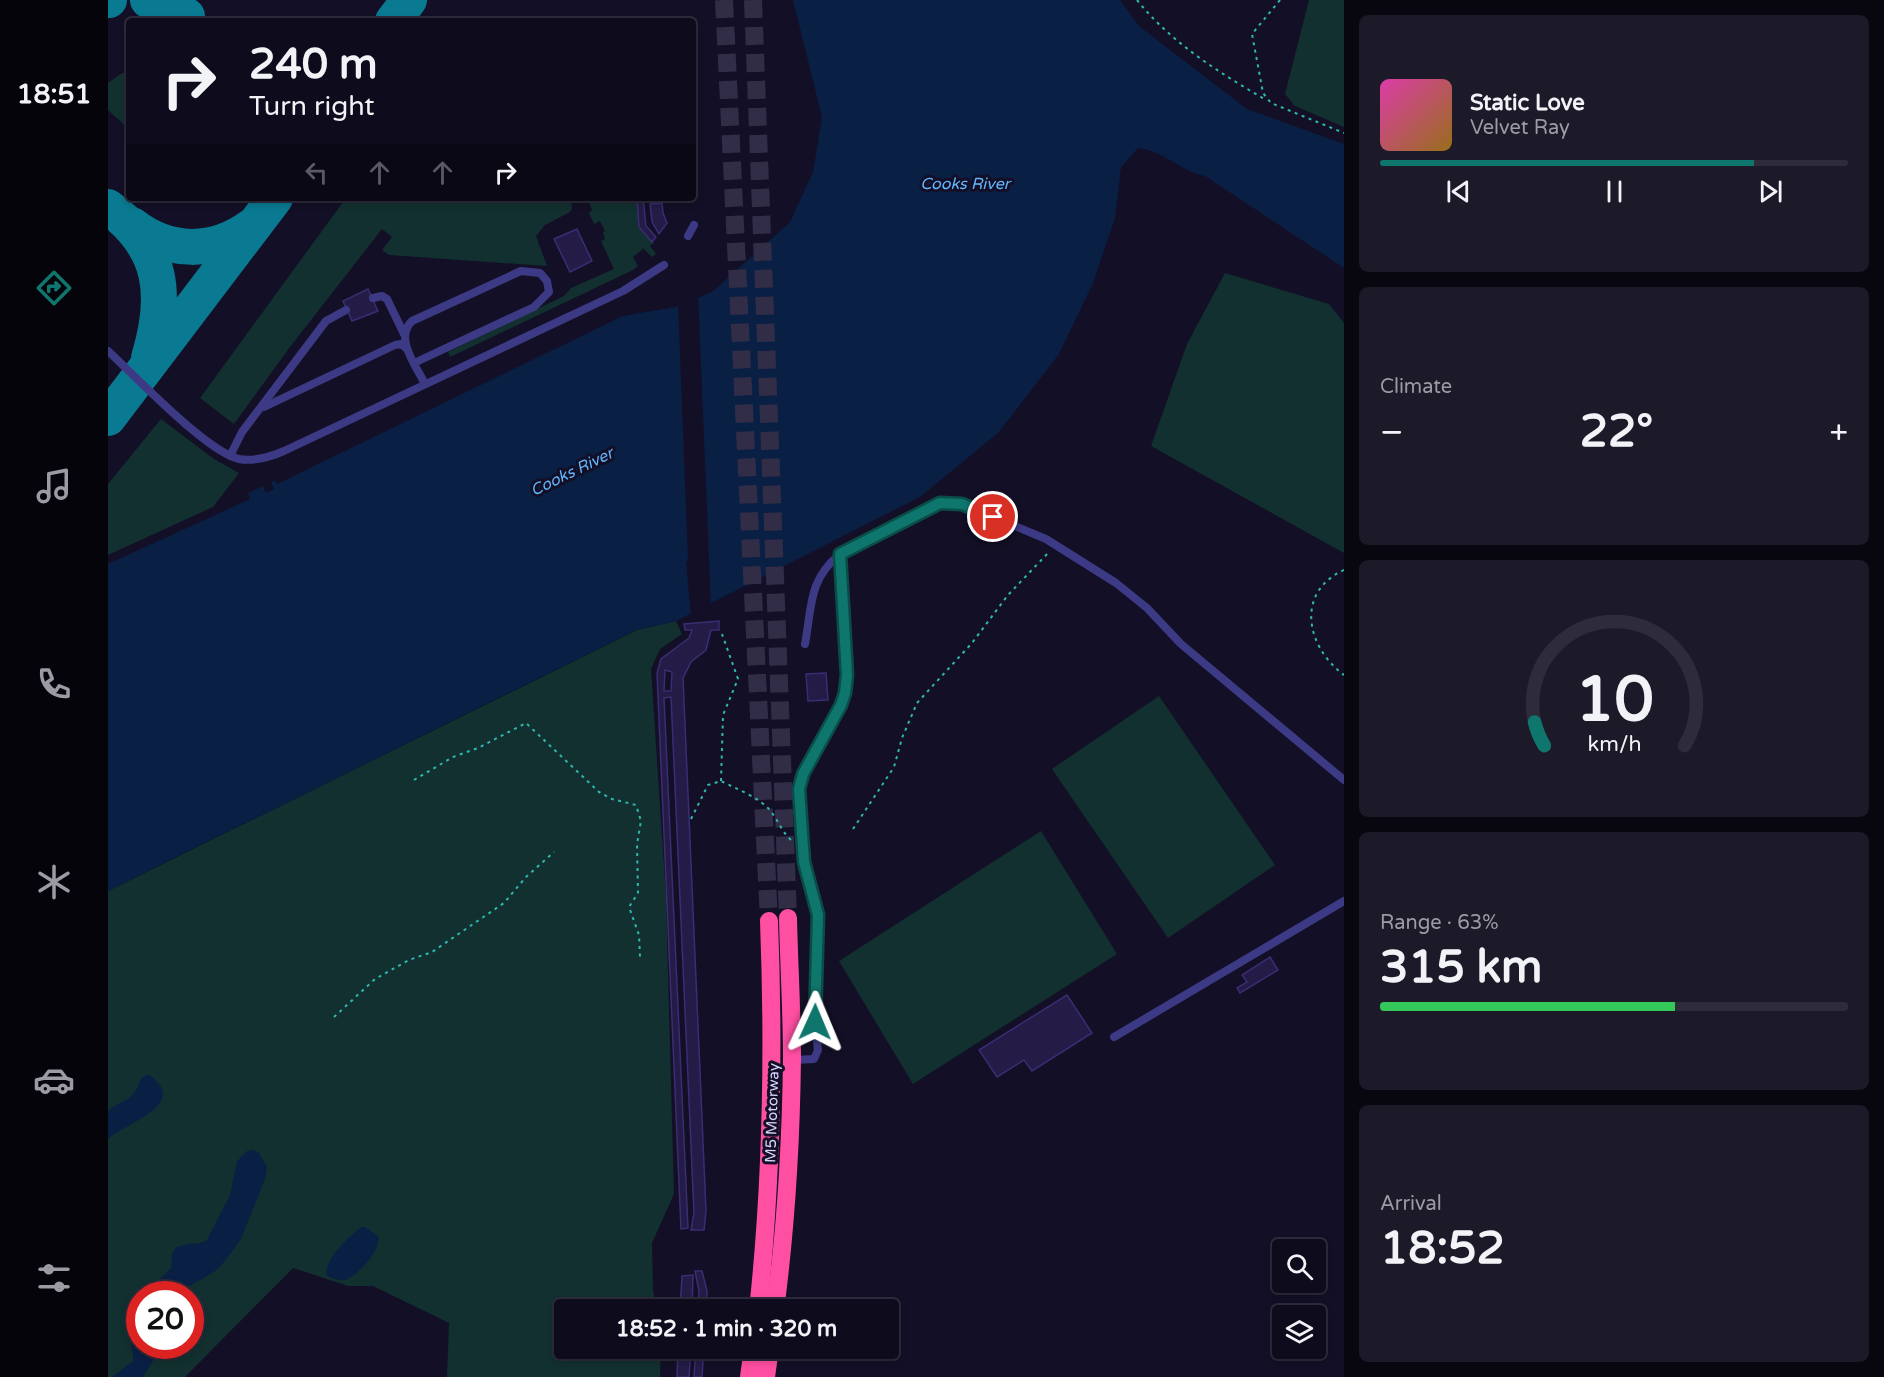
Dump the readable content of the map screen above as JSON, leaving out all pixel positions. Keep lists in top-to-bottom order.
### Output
{
  "streets": {
    "highway": ["M5 Motorway"]
  },
  "water": ["Cooks River"],
  "page": {
    "tabs": "18:51",
    "turn": ["240 m", "Turn right"],
    "song": ["Static Love", "Velvet Ray"],
    "tile": [
      "Climate",
      ["Range · 63%", "315 km"],
      ["Arrival", "18:52"]
    ],
    "heat": ["−", "22°", "+"],
    "limit": "20",
    "trip": "18:52 · 1 min · 320 m",
    "gauge": ["10", "km/h"]
  }
}
